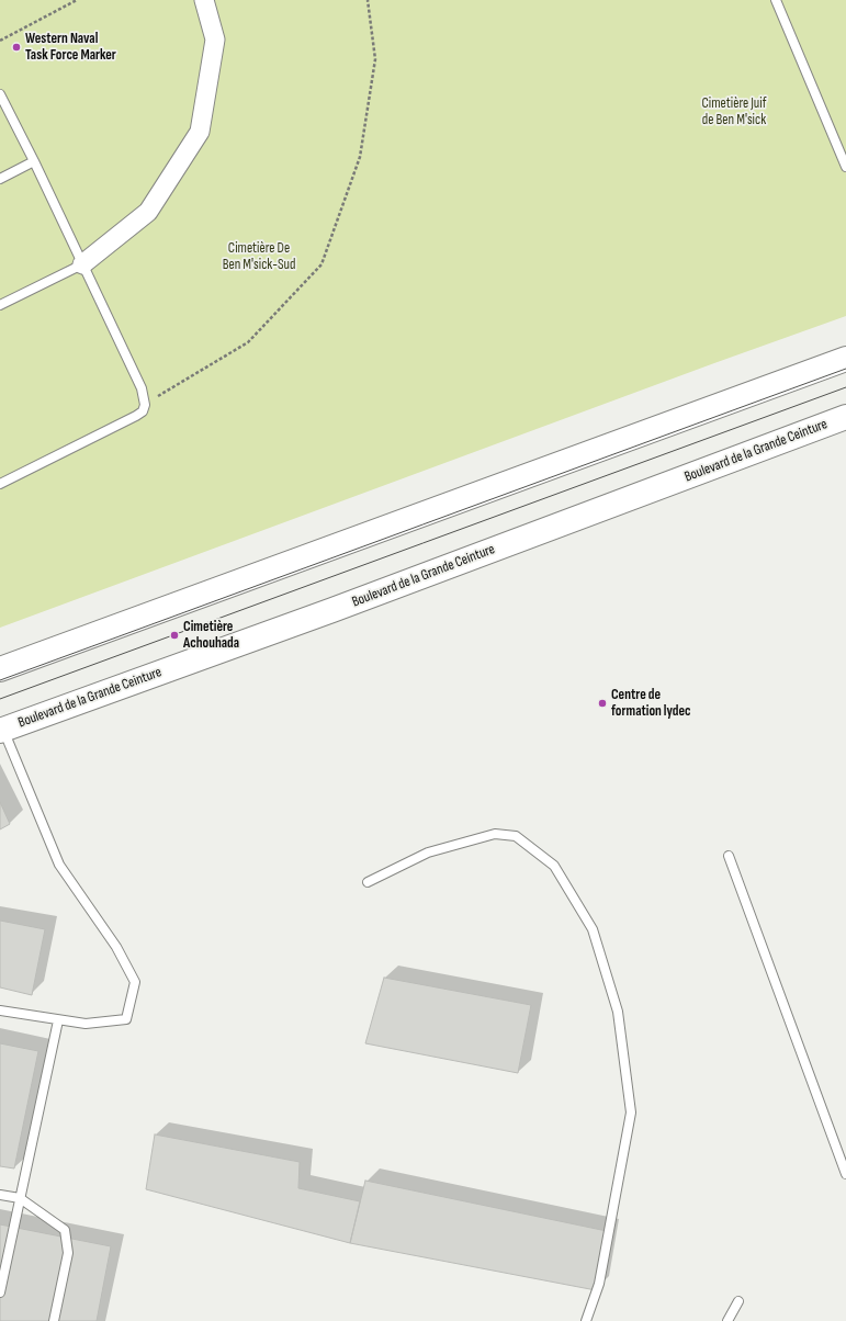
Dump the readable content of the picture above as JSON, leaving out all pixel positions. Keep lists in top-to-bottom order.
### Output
{
  "streets": {
    "main road": ["Boulevard de la Grande Ceinture"]
  },
  "parks": ["Cimetière Juif de Ben M'sick", "Cimetière De Ben M'sick-Sud"],
  "places": ["Western Naval Task Force Marker", "Cimetière Achouhada", "Centre de formation lydec"]
}
